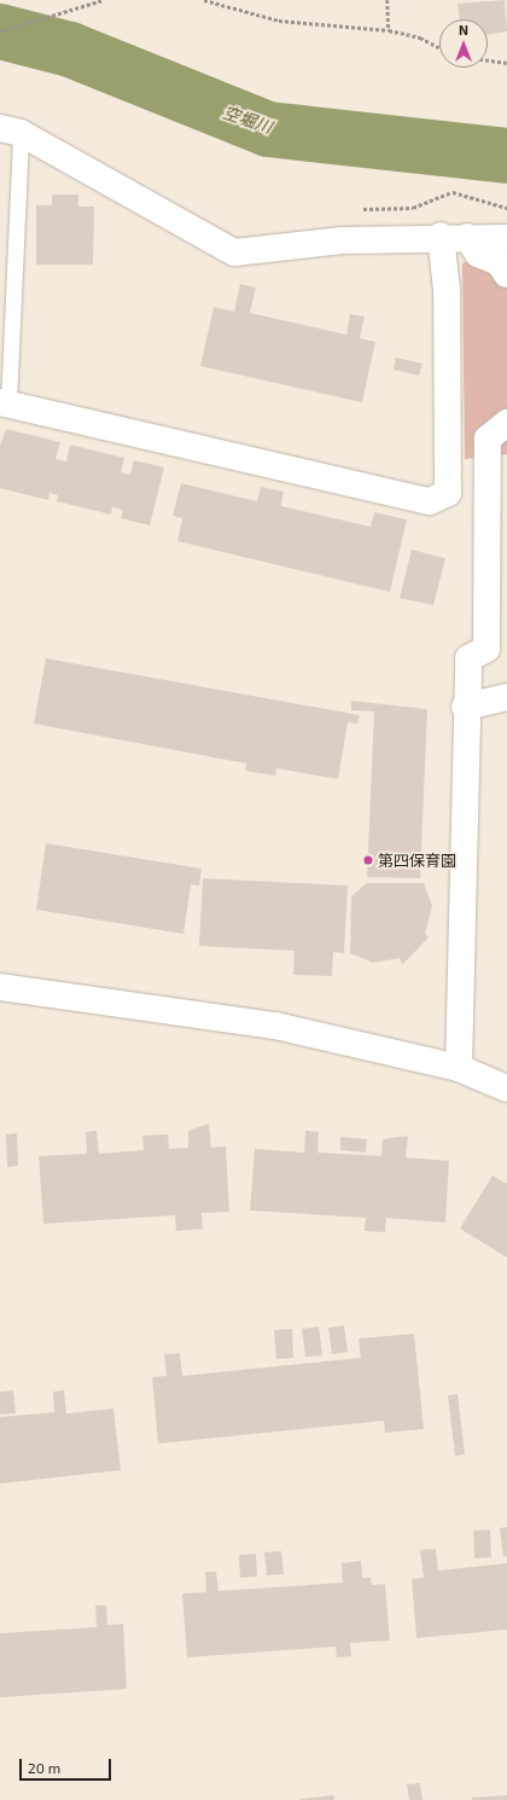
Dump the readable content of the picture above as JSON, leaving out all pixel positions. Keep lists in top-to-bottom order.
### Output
{
  "water": ["空堀川"],
  "places": ["第四保育園"],
  "scale_bar": "20 m",
  "north": "top"
}
